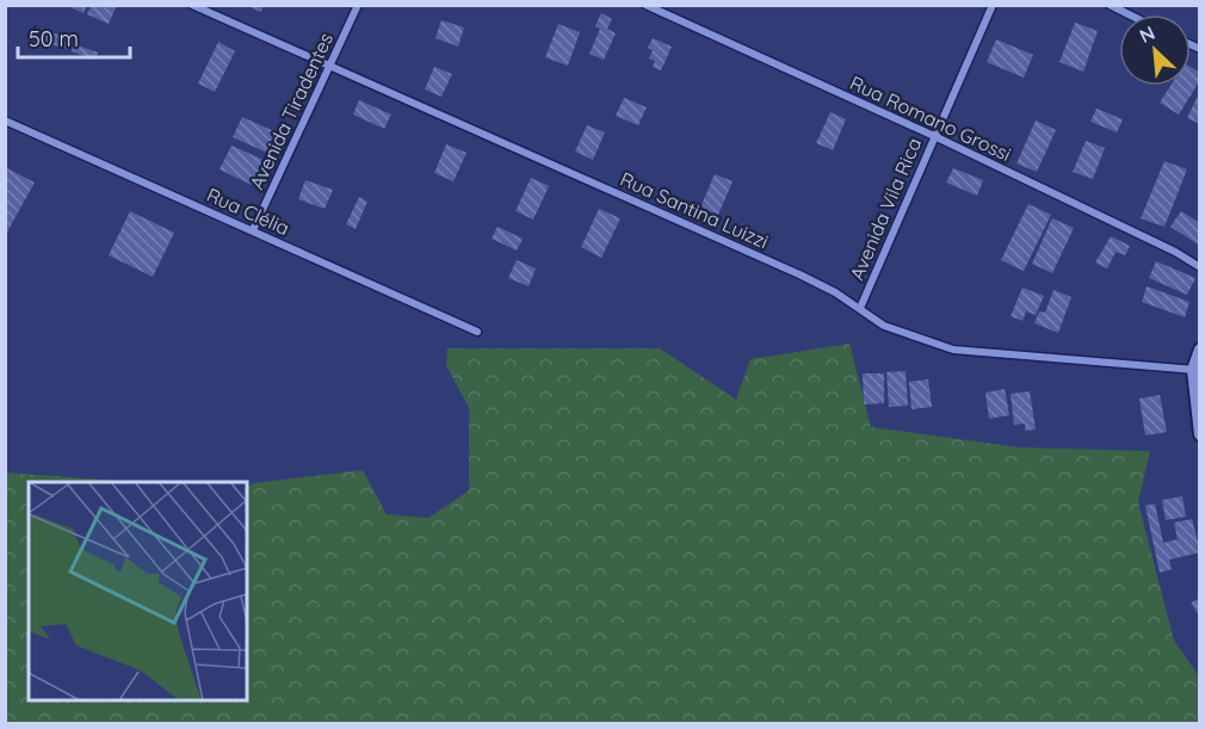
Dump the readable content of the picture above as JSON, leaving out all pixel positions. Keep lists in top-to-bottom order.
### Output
{
  "streets": {
    "street": [
      "Avenida Tiradentes",
      "Rua Romano Grossi",
      "Avenida Vila Rica",
      "Rua Santina Luizzi",
      "Rua Clélia"
    ]
  },
  "crossings": [
    ["Avenida Tiradentes", "Rua Santina Luizzi"],
    ["Avenida Tiradentes", "Rua Clélia"],
    ["Rua Romano Grossi", "Avenida Vila Rica"],
    ["Avenida Vila Rica", "Rua Santina Luizzi"]
  ],
  "scale_bar": "50 m",
  "north": "top left"
}
